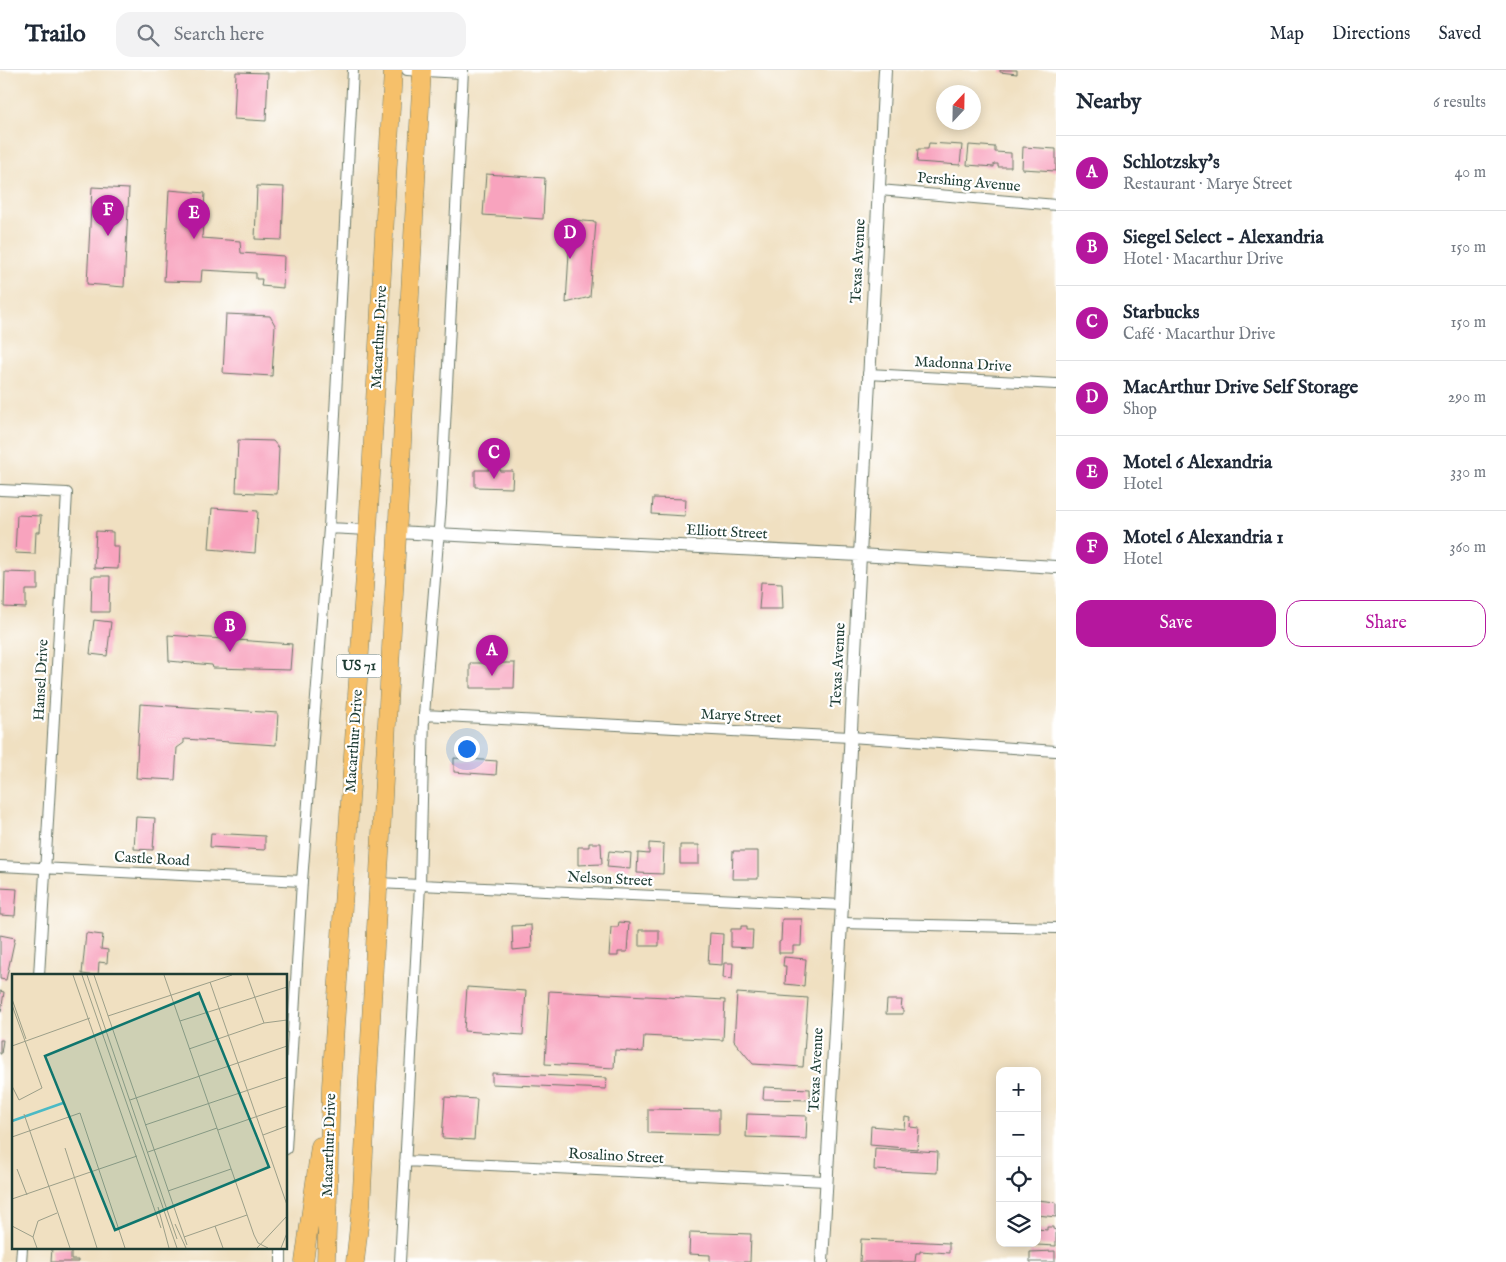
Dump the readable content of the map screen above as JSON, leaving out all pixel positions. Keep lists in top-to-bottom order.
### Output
{
  "streets": {
    "highway": ["Macarthur Drive", "US 71"],
    "street": [
      "Pershing Avenue",
      "Texas Avenue",
      "Madonna Drive",
      "Elliott Street",
      "Hansel Drive",
      "Marye Street",
      "Castle Road",
      "Nelson Street",
      "Rosalino Street"
    ]
  },
  "crossings": [
    ["Pershing Avenue", "Texas Avenue"],
    ["Texas Avenue", "Madonna Drive"],
    ["Texas Avenue", "Elliott Street"],
    ["Texas Avenue", "Marye Street"],
    ["Texas Avenue", "Nelson Street"],
    ["Texas Avenue", "Rosalino Street"],
    ["Macarthur Drive", "Elliott Street"],
    ["Macarthur Drive", "Nelson Street"],
    ["Hansel Drive", "Castle Road"]
  ],
  "north": "top",
  "page": {
    "header": "Trailo",
    "search": "Search here",
    "nav": ["Map", "Directions", "Saved"],
    "heading": ["Nearby", "6 results"],
    "list": [
      {
        "mark": "A",
        "name": "Schlotzsky's",
        "note": "Restaurant · Marye Street",
        "value": "40 m"
      },
      {
        "mark": "B",
        "name": "Siegel Select - Alexandria",
        "note": "Hotel · Macarthur Drive",
        "value": "150 m"
      },
      {
        "mark": "C",
        "name": "Starbucks",
        "note": "Café · Macarthur Drive",
        "value": "150 m"
      },
      {
        "mark": "D",
        "name": "MacArthur Drive Self Storage",
        "note": "Shop",
        "value": "290 m"
      },
      {
        "mark": "E",
        "name": "Motel 6 Alexandria",
        "note": "Hotel",
        "value": "330 m"
      },
      {
        "mark": "F",
        "name": "Motel 6 Alexandria 1",
        "note": "Hotel",
        "value": "360 m"
      }
    ],
    "pins": [
      "F",
      "E",
      "D",
      "C",
      "B",
      "A"
    ],
    "buttons": ["Save", "Share"],
    "map_buttons": ["+", "−"]
  }
}
